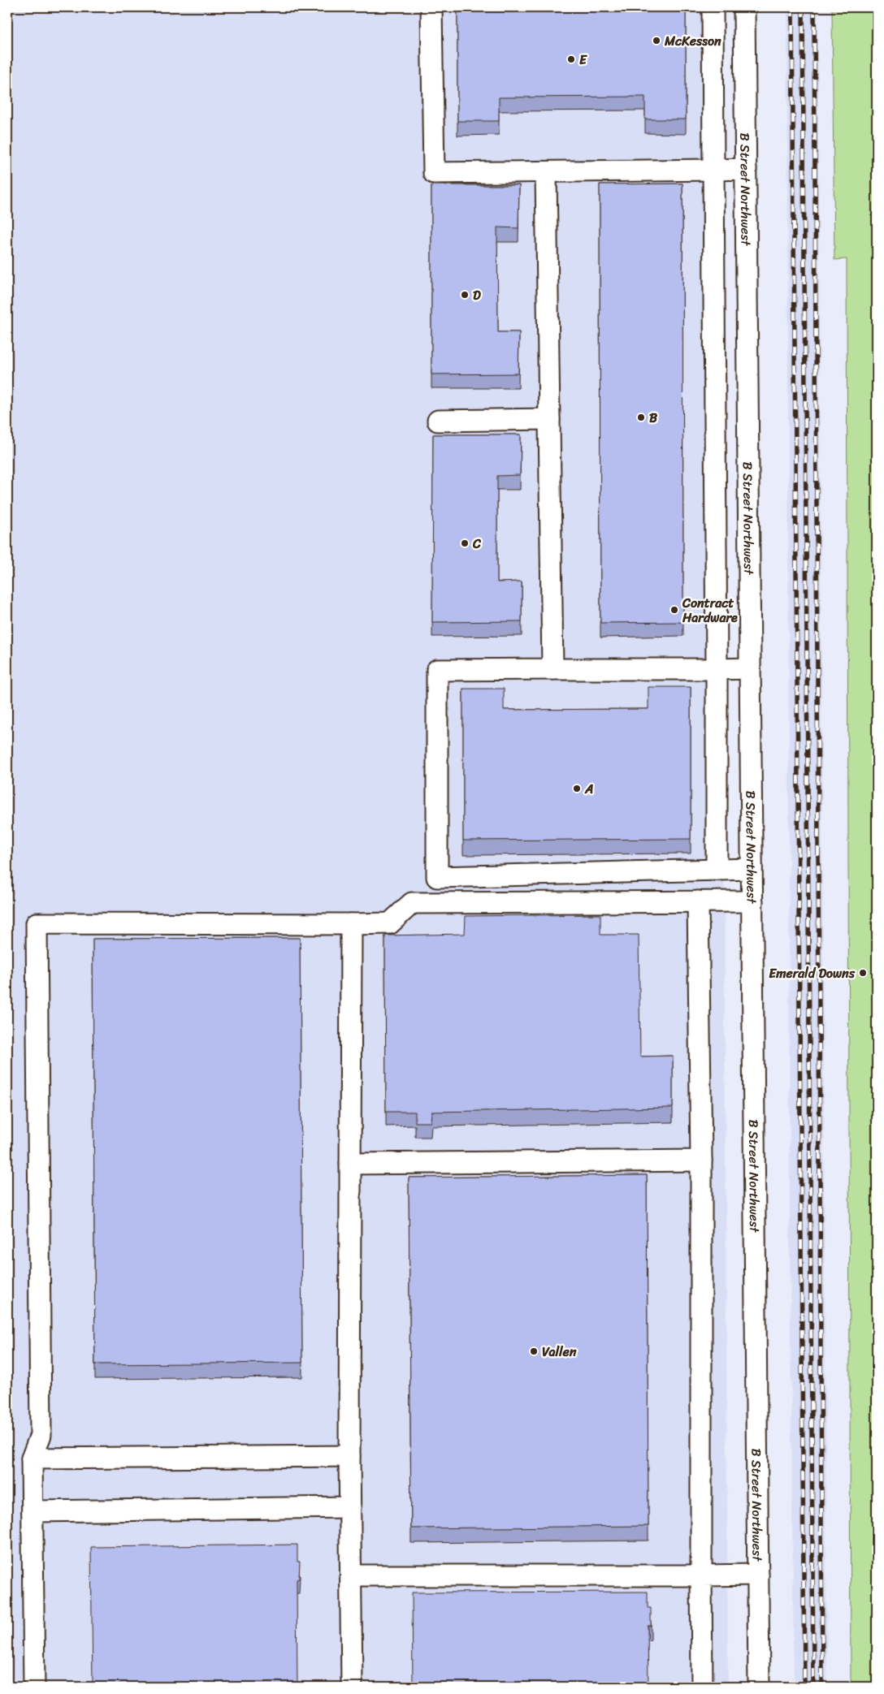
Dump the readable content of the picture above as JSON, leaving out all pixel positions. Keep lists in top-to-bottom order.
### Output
{
  "streets": {
    "street": ["B Street Northwest"]
  },
  "places": [
    "McKesson",
    "E",
    "D",
    "B",
    "C",
    "Contract Hardware",
    "A",
    "Emerald Downs",
    "Vallen"
  ]
}
